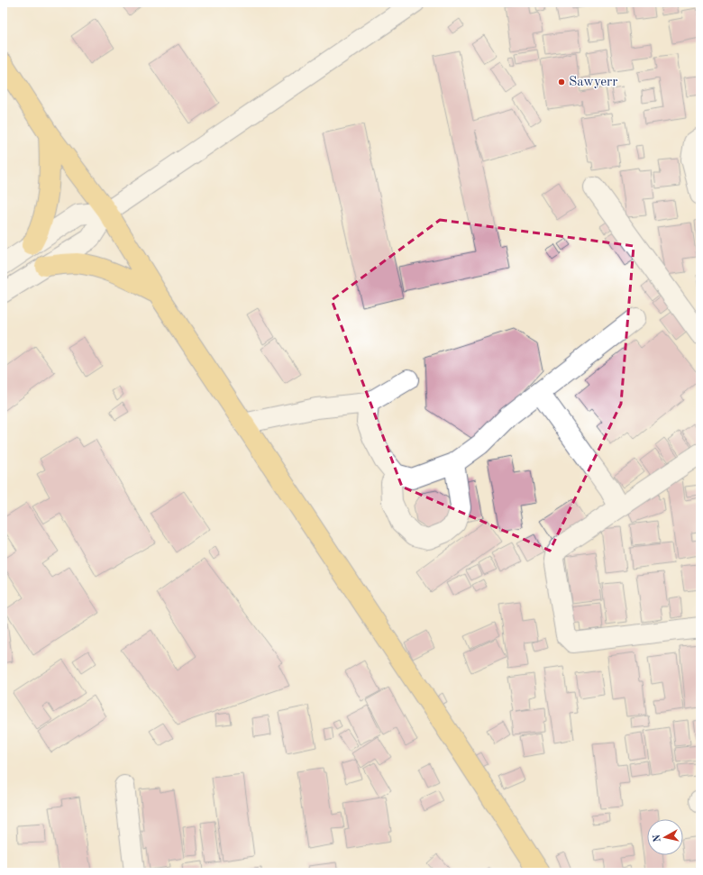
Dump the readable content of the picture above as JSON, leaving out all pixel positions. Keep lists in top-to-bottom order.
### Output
{
  "places": ["Sawyerr"],
  "north": "left"
}
